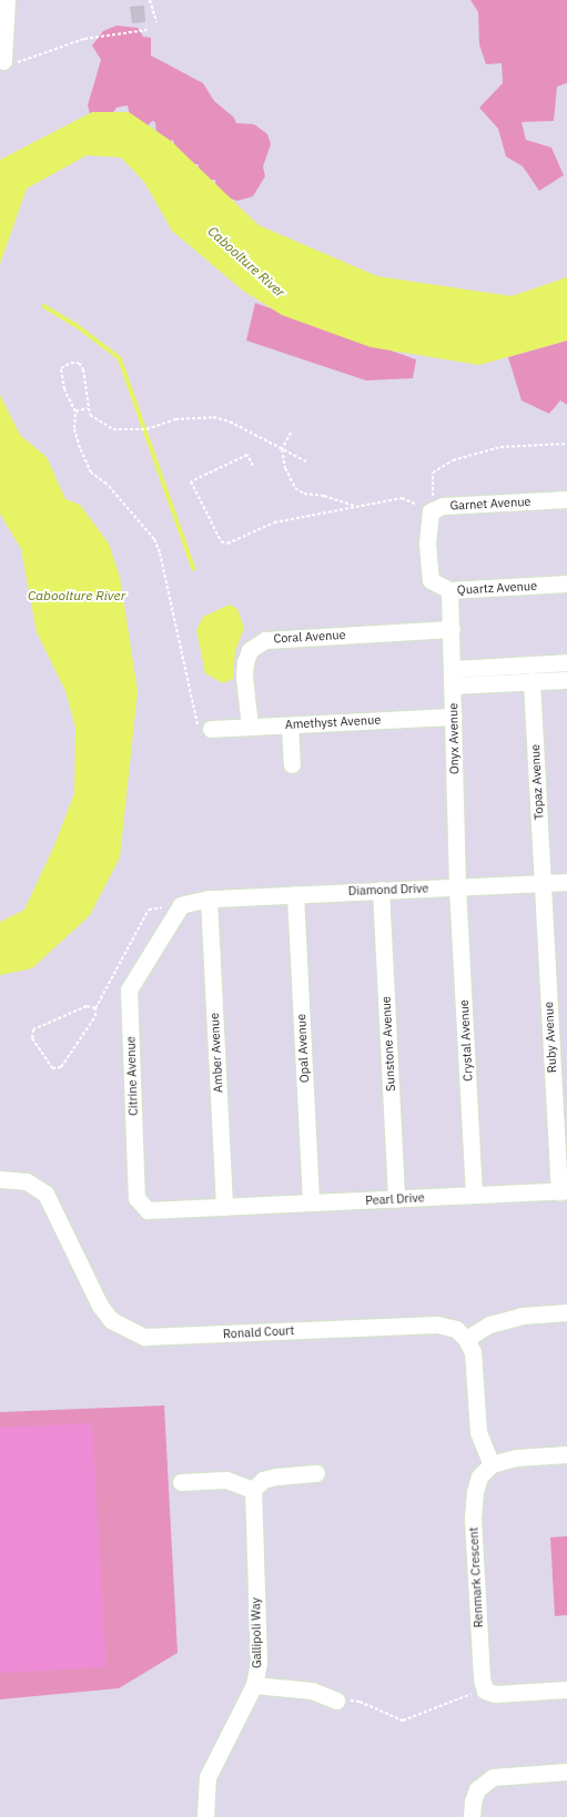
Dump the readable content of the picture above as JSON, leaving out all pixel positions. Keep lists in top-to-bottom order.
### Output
{
  "streets": {
    "street": [
      "Garnet Avenue",
      "Quartz Avenue",
      "Coral Avenue",
      "Amethyst Avenue",
      "Onyx Avenue",
      "Topaz Avenue",
      "Diamond Drive",
      "Ruby Avenue",
      "Crystal Avenue",
      "Sunstone Avenue",
      "Opal Avenue",
      "Amber Avenue",
      "Citrine Avenue",
      "Pearl Drive",
      "Ronald Court",
      "Renmark Crescent",
      "Gallipoli Way"
    ]
  },
  "crossings": [
    ["Garnet Avenue", "Quartz Avenue"],
    ["Quartz Avenue", "Onyx Avenue"],
    ["Coral Avenue", "Amethyst Avenue"],
    ["Coral Avenue", "Onyx Avenue"],
    ["Amethyst Avenue", "Onyx Avenue"],
    ["Onyx Avenue", "Diamond Drive"],
    ["Onyx Avenue", "Crystal Avenue"],
    ["Topaz Avenue", "Diamond Drive"],
    ["Topaz Avenue", "Ruby Avenue"],
    ["Diamond Drive", "Ruby Avenue"],
    ["Diamond Drive", "Crystal Avenue"],
    ["Diamond Drive", "Sunstone Avenue"],
    ["Diamond Drive", "Opal Avenue"],
    ["Diamond Drive", "Amber Avenue"],
    ["Diamond Drive", "Citrine Avenue"],
    ["Ruby Avenue", "Pearl Drive"],
    ["Crystal Avenue", "Pearl Drive"],
    ["Sunstone Avenue", "Pearl Drive"],
    ["Opal Avenue", "Pearl Drive"],
    ["Amber Avenue", "Citrine Avenue"],
    ["Amber Avenue", "Pearl Drive"],
    ["Citrine Avenue", "Pearl Drive"]
  ],
  "water": ["Caboolture River"]
}
